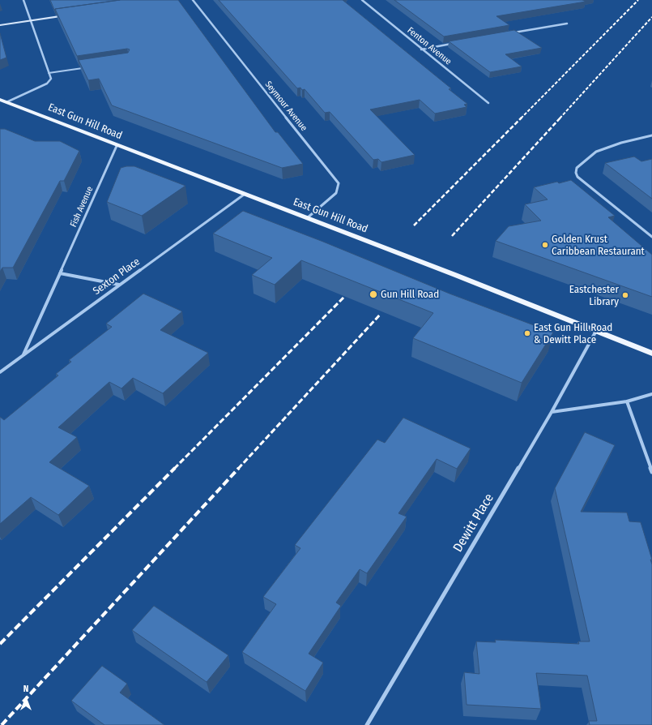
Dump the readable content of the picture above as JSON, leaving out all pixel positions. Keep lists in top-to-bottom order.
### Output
{
  "streets": {
    "main road": ["East Gun Hill Road"],
    "street": [
      "Fenton Avenue",
      "Seymour Avenue",
      "Fish Avenue",
      "Sexton Place",
      "Dewitt Place"
    ]
  },
  "crossings": [
    ["Seymour Avenue", "East Gun Hill Road"],
    ["East Gun Hill Road", "Fish Avenue"],
    ["East Gun Hill Road", "Sexton Place"],
    ["East Gun Hill Road", "Dewitt Place"],
    ["Fish Avenue", "Sexton Place"]
  ],
  "places": [
    "Golden Krust Caribbean Restaurant",
    "Gun Hill Road",
    "Eastchester Library",
    "East Gun Hill Road & Dewitt Place"
  ],
  "north": "top"
}
